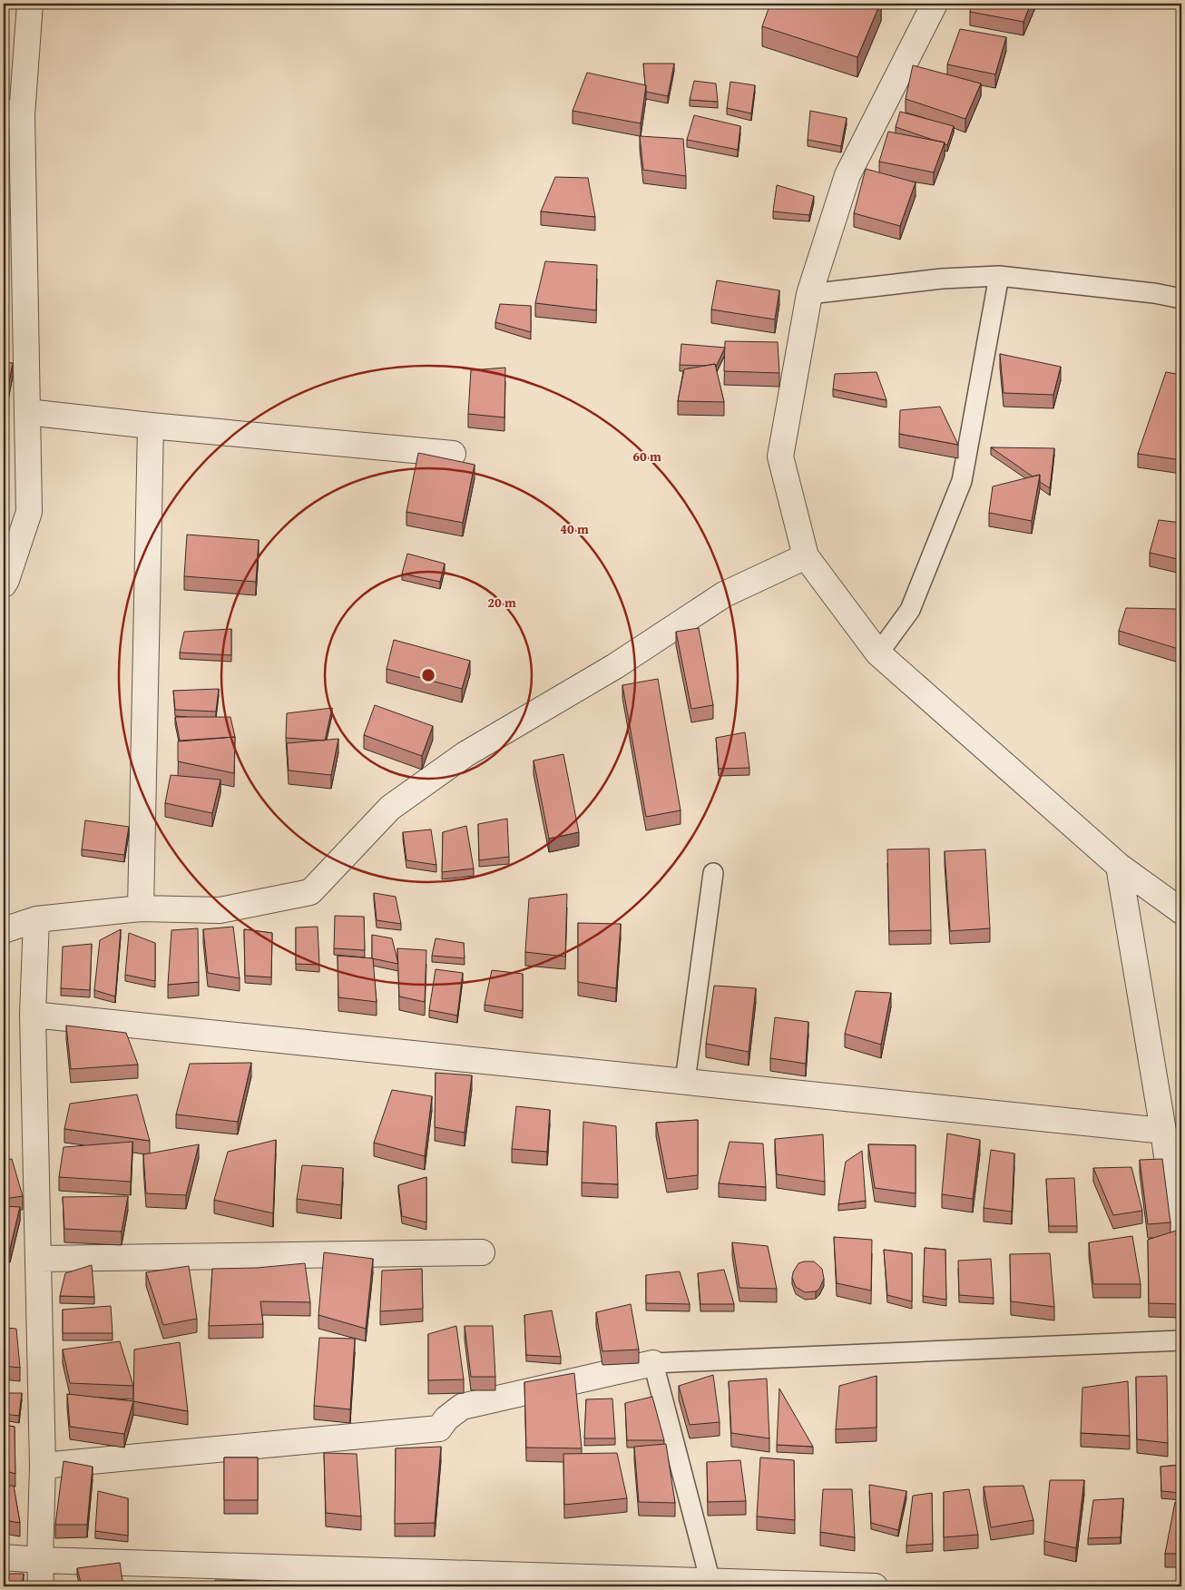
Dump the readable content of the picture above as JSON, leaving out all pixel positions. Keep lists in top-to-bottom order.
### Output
{
  "rings": ["60 m", "40 m", "20 m"]
}
